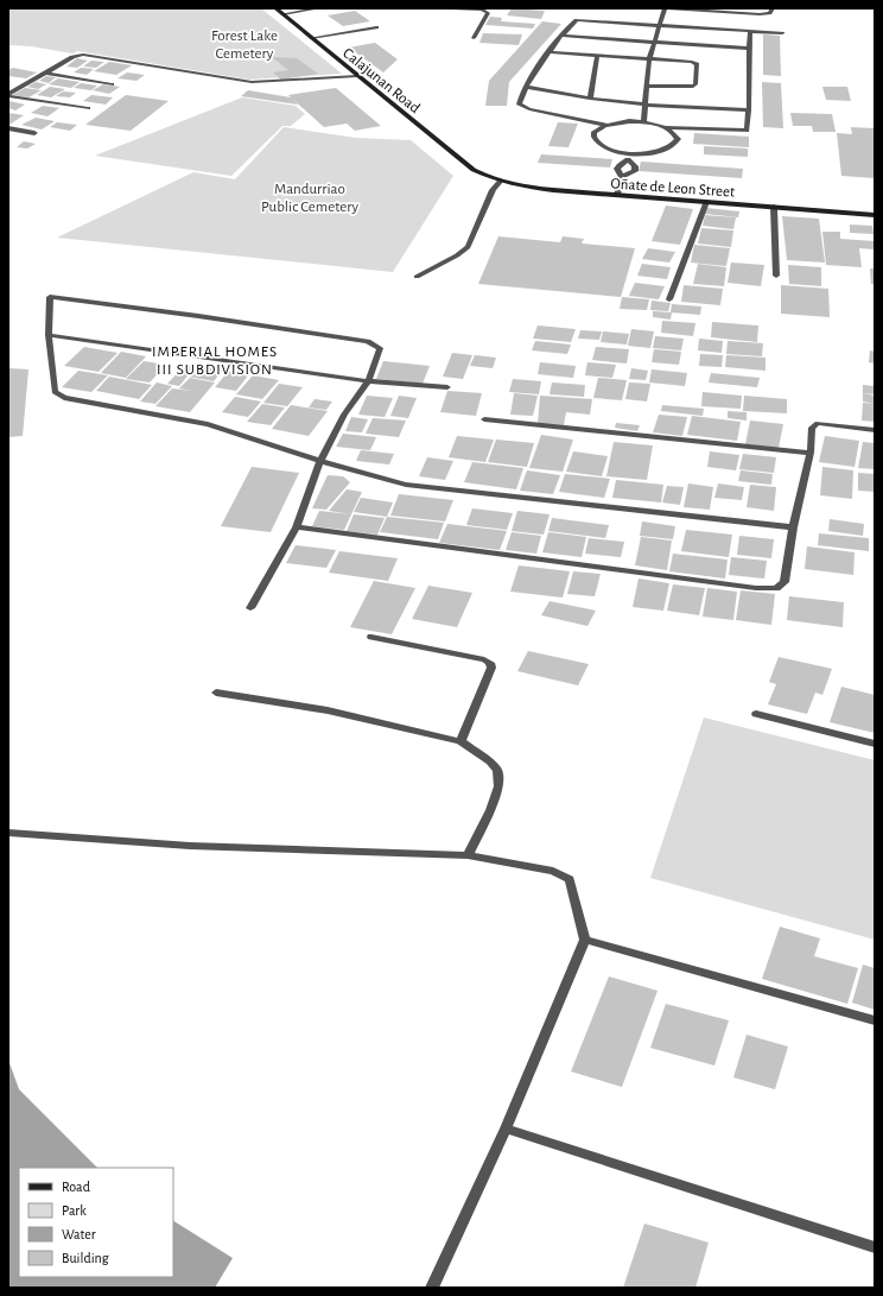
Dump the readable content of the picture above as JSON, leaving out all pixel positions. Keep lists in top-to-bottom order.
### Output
{
  "streets": {
    "main road": ["Calajunan Road", "Oñate de Leon Street"]
  },
  "crossings": [
    ["Calajunan Road", "Oñate de Leon Street"]
  ],
  "districts": ["IMPERIAL HOMES III SUBDIVISION"],
  "parks": ["Forest Lake Cemetery", "Mandurriao Public Cemetery"],
  "legend": [
    "Road",
    "Park",
    "Water",
    "Building"
  ]
}
